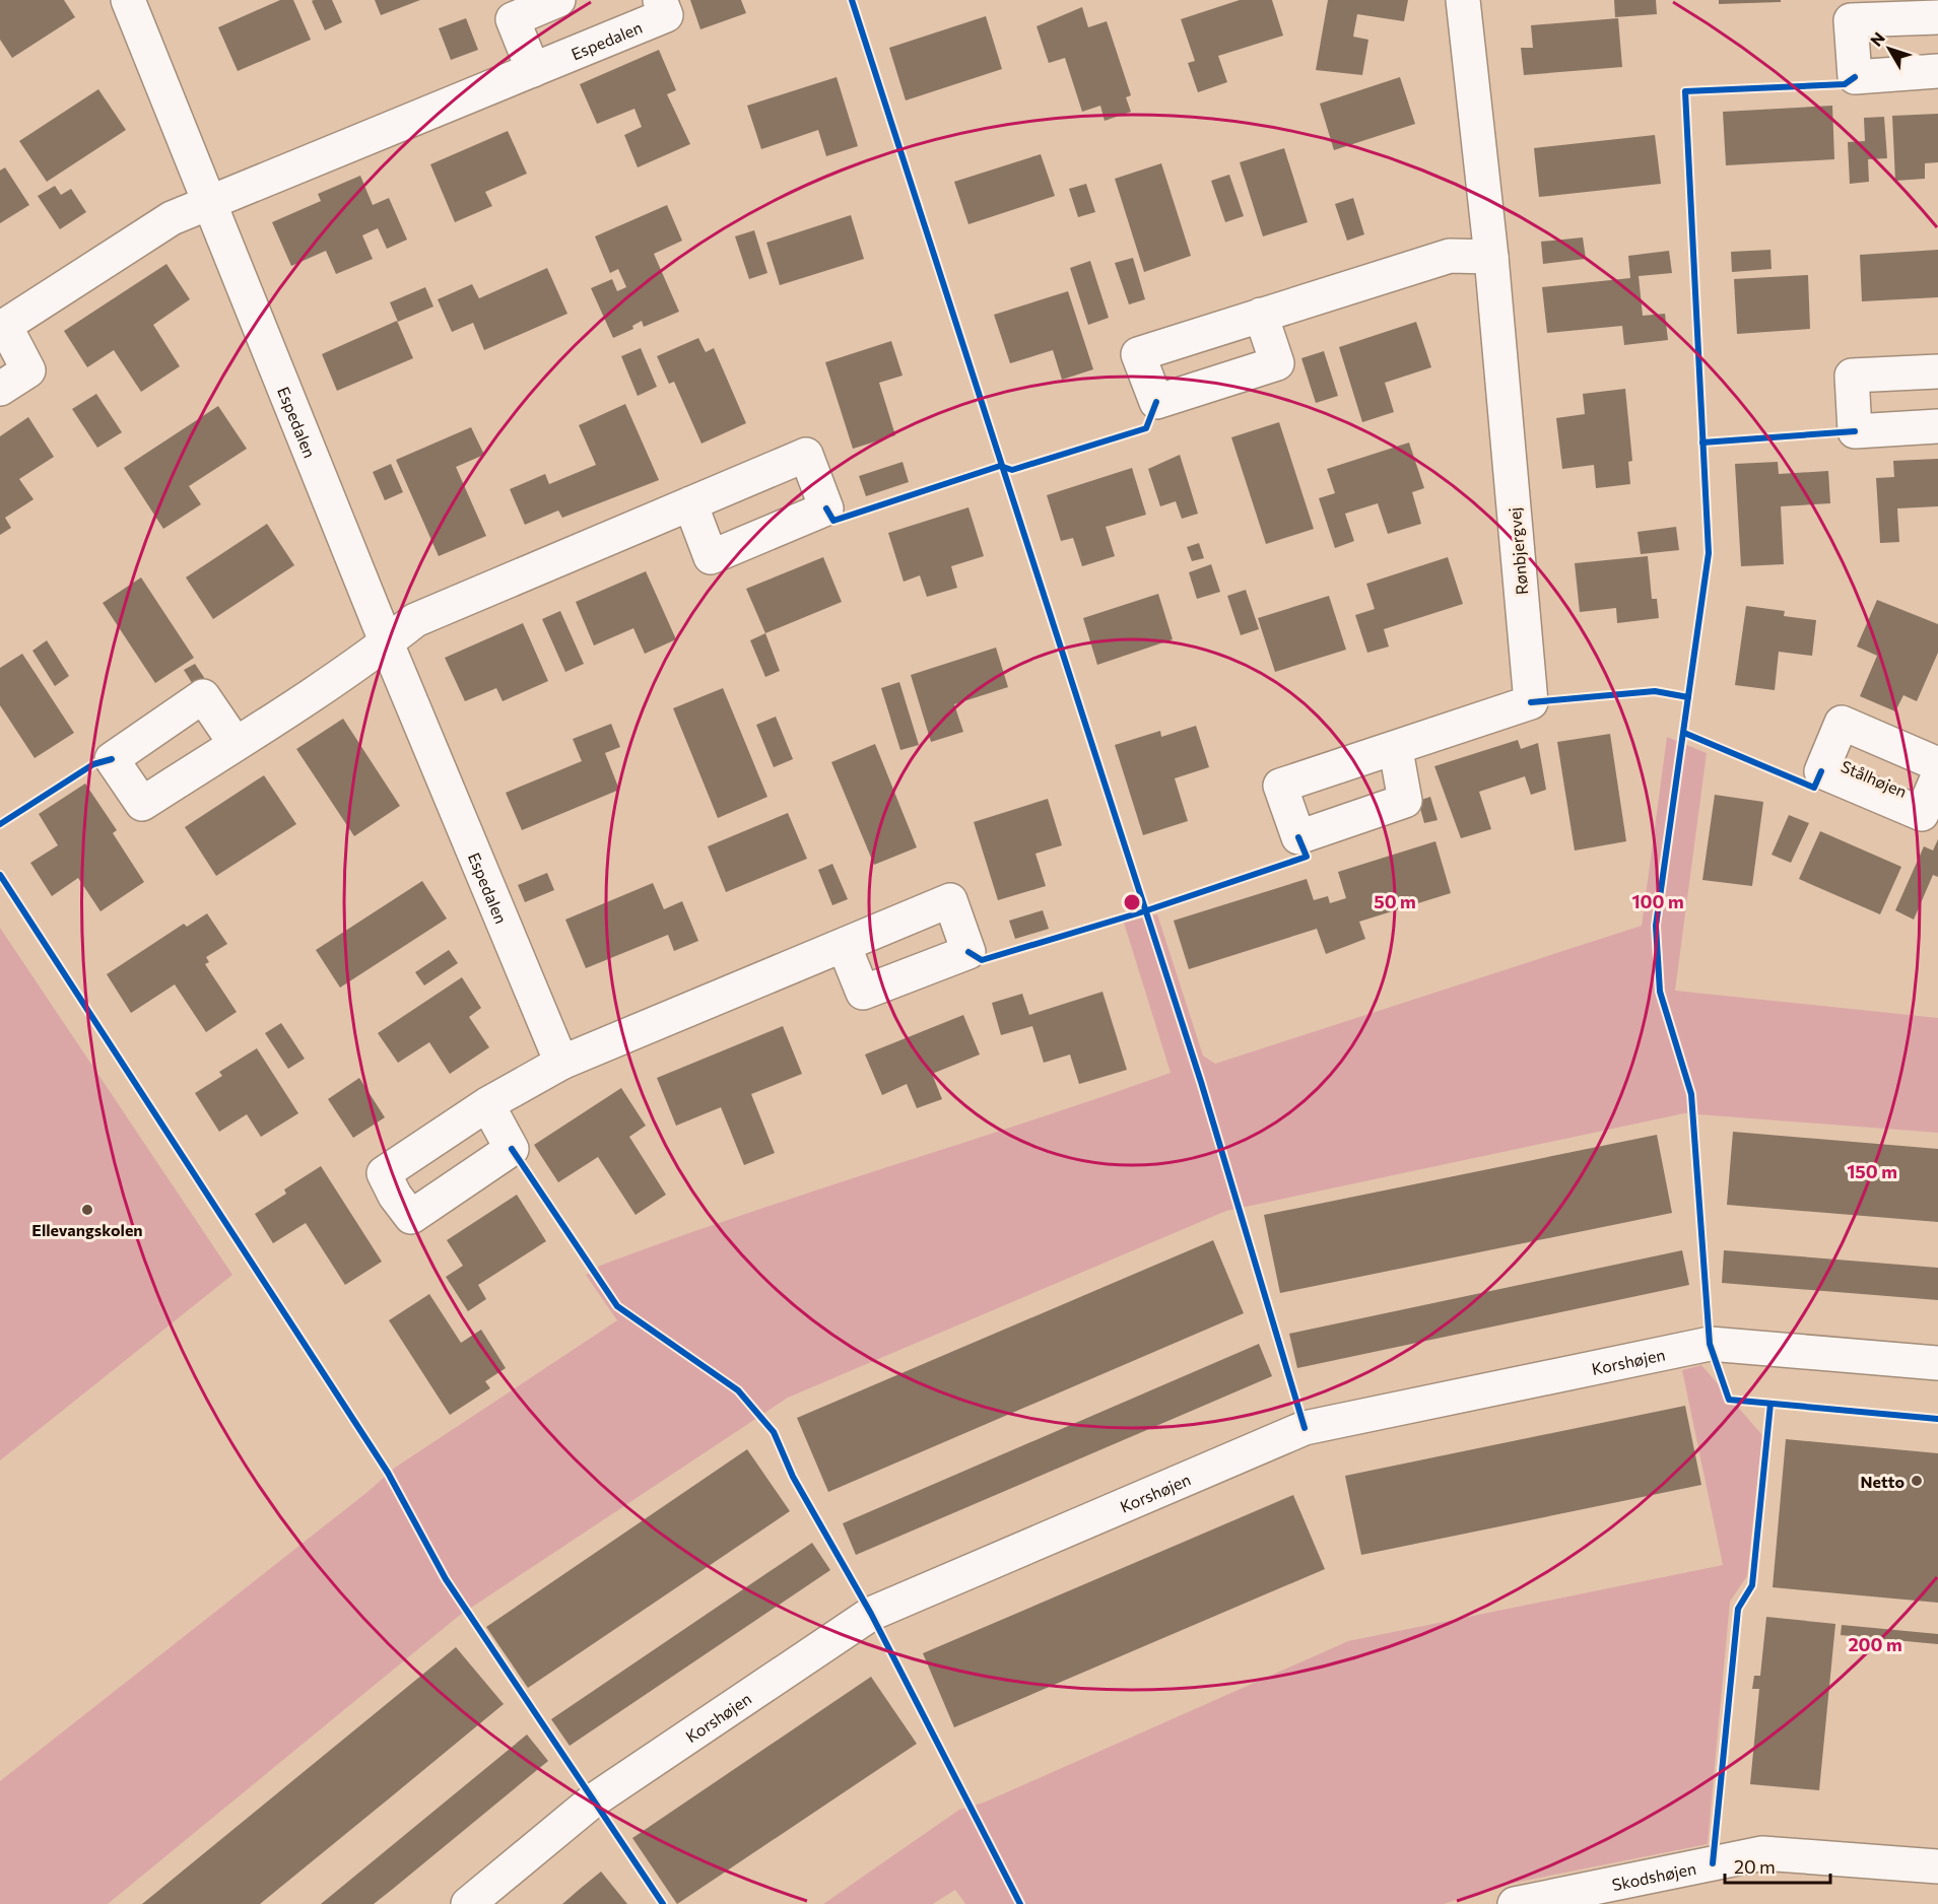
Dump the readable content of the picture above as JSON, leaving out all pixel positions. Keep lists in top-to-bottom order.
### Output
{
  "streets": {
    "street": [
      "Espedalen",
      "Rønbjergvej",
      "Stålhøjen",
      "Korshøjen",
      "Skodshøjen"
    ]
  },
  "places": ["Ellevangskolen", "Netto"],
  "scale_bar": "20 m",
  "north": "top left",
  "rings": [
    "50 m",
    "100 m",
    "150 m",
    "200 m"
  ]
}
